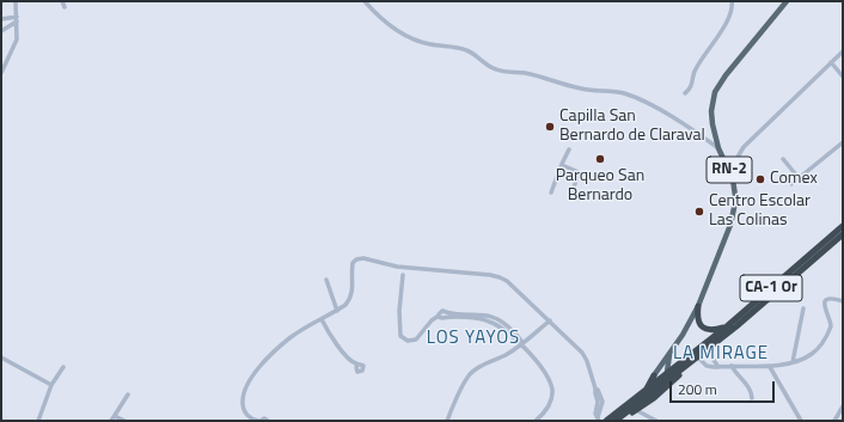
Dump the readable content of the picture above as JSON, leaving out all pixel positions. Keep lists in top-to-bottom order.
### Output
{
  "streets": {
    "highway": ["CA-1 Or"],
    "main road": ["RN-2"]
  },
  "districts": ["LOS YAYOS", "LA MIRAGE"],
  "places": [
    "Capilla San Bernardo de Claraval",
    "Parqueo San Bernardo",
    "Comex",
    "Centro Escolar Las Colinas"
  ],
  "scale_bar": "200 m"
}
